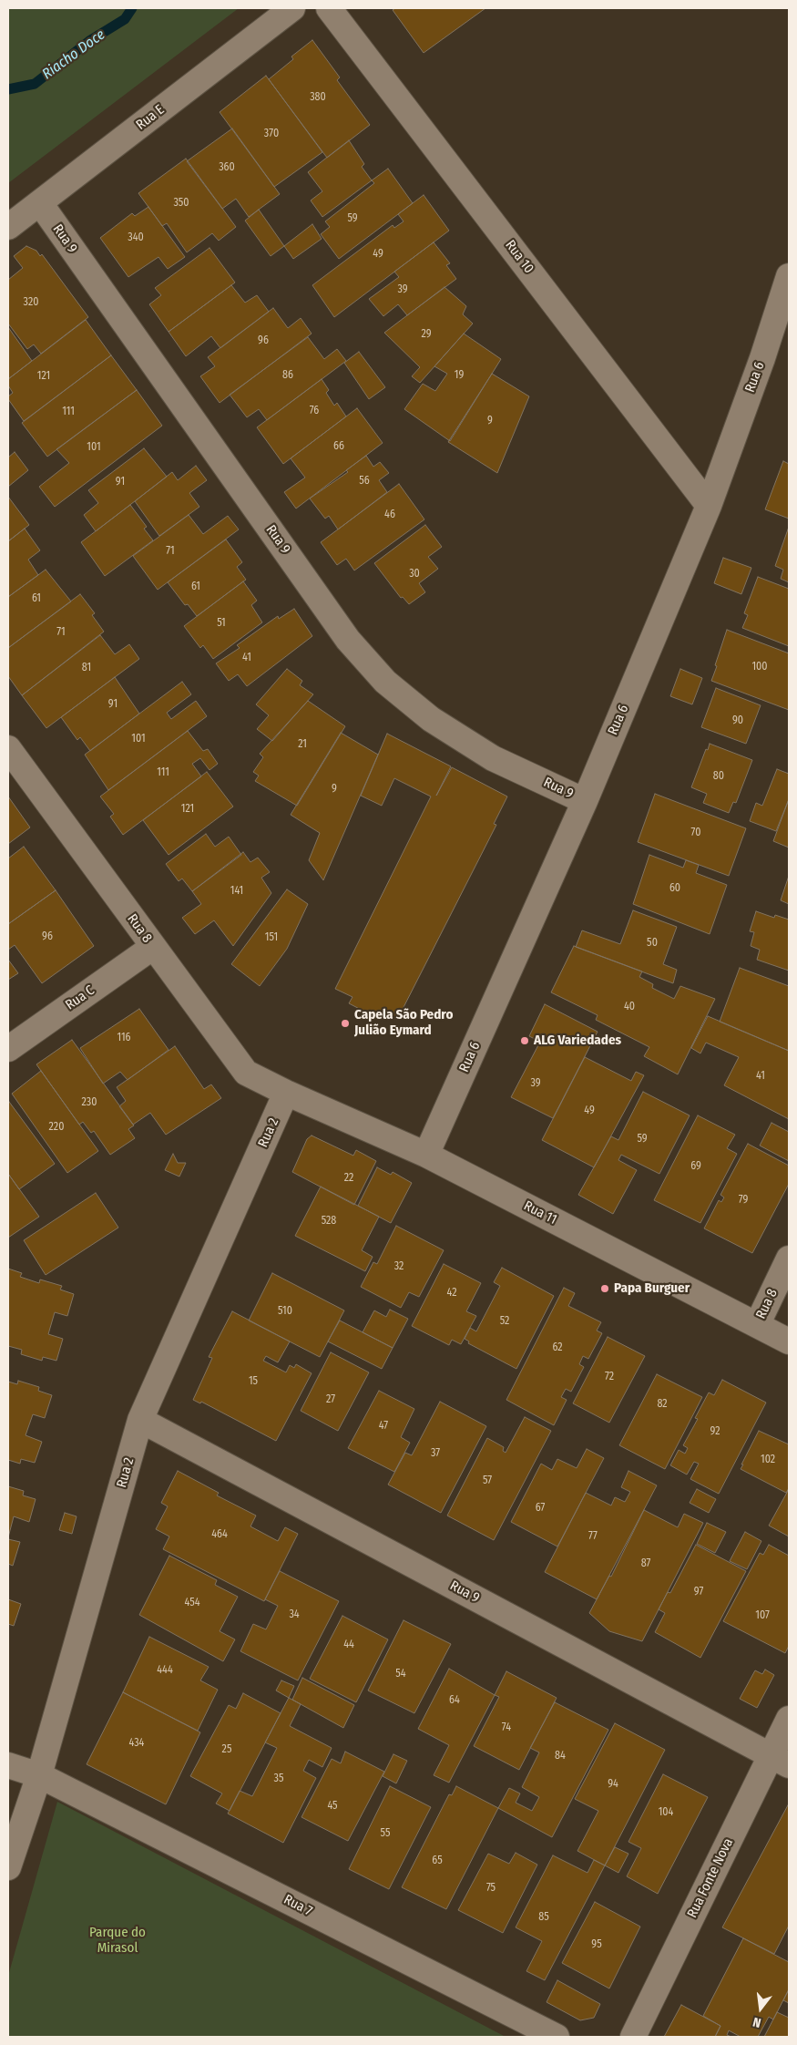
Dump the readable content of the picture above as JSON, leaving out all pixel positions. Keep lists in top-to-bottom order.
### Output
{
  "streets": {
    "street": [
      "Rua E",
      "Rua 9",
      "Rua 10",
      "Rua 6",
      "Rua 8",
      "Rua C",
      "Rua 2",
      "Rua 11",
      "Rua Fonte Nova",
      "Rua 7"
    ]
  },
  "crossings": [
    ["Rua E", "Rua 9"],
    ["Rua 9", "Rua 6"],
    ["Rua 9", "Rua 2"],
    ["Rua 9", "Rua Fonte Nova"],
    ["Rua 10", "Rua 6"],
    ["Rua 6", "Rua 11"],
    ["Rua 8", "Rua C"],
    ["Rua 8", "Rua 2"],
    ["Rua 8", "Rua 11"],
    ["Rua 2", "Rua 11"],
    ["Rua 2", "Rua 7"]
  ],
  "water": ["Riacho Doce"],
  "parks": ["Parque do Mirasol"],
  "places": ["Capela São Pedro Julião Eymard", "ALG Variedades", "Papa Burguer"],
  "house_numbers": [
    "380",
    "370",
    "360",
    "350",
    "59",
    "340",
    "49",
    "39",
    "320",
    "29",
    "96",
    "86",
    "19",
    "121",
    "76",
    "111",
    "9",
    "66",
    "101",
    "56",
    "91",
    "46",
    "71",
    "30",
    "61",
    "61",
    "51",
    "71",
    "41",
    "100",
    "81",
    "91",
    "90",
    "101",
    "21",
    "111",
    "80",
    "9",
    "121",
    "70",
    "60",
    "141",
    "96",
    "151",
    "50",
    "40",
    "116",
    "41",
    "39",
    "230",
    "49",
    "220",
    "59",
    "69",
    "22",
    "79",
    "528",
    "32",
    "42",
    "510",
    "52",
    "62",
    "72",
    "15",
    "27",
    "82",
    "47",
    "92",
    "37",
    "102",
    "57",
    "67",
    "464",
    "77",
    "87",
    "97",
    "454",
    "34",
    "107",
    "44",
    "444",
    "54",
    "64",
    "74",
    "434",
    "25",
    "84",
    "35",
    "94",
    "45",
    "104",
    "55",
    "65",
    "75",
    "85",
    "95"
  ],
  "north": "bottom"
}
